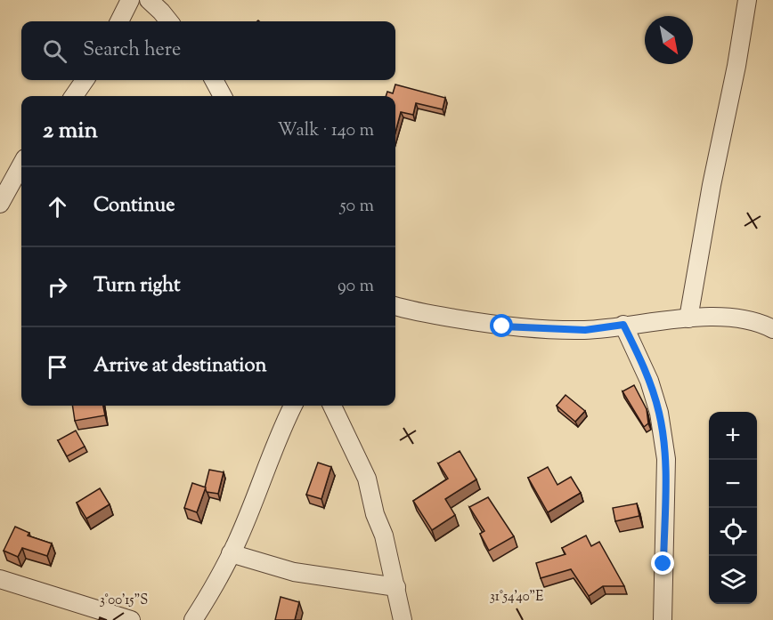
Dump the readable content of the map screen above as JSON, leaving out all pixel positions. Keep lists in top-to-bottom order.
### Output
{
  "north": "bottom right",
  "page": {
    "search": "Search here",
    "heading": ["2 min", "Walk · 140 m"],
    "list": [
      ["Continue", "50 m"],
      ["Turn right", "90 m"],
      "Arrive at destination"
    ],
    "map_buttons": ["+", "−"]
  },
  "coordinates": ["31°54'40\"E", "3°00'15\"S"]
}
